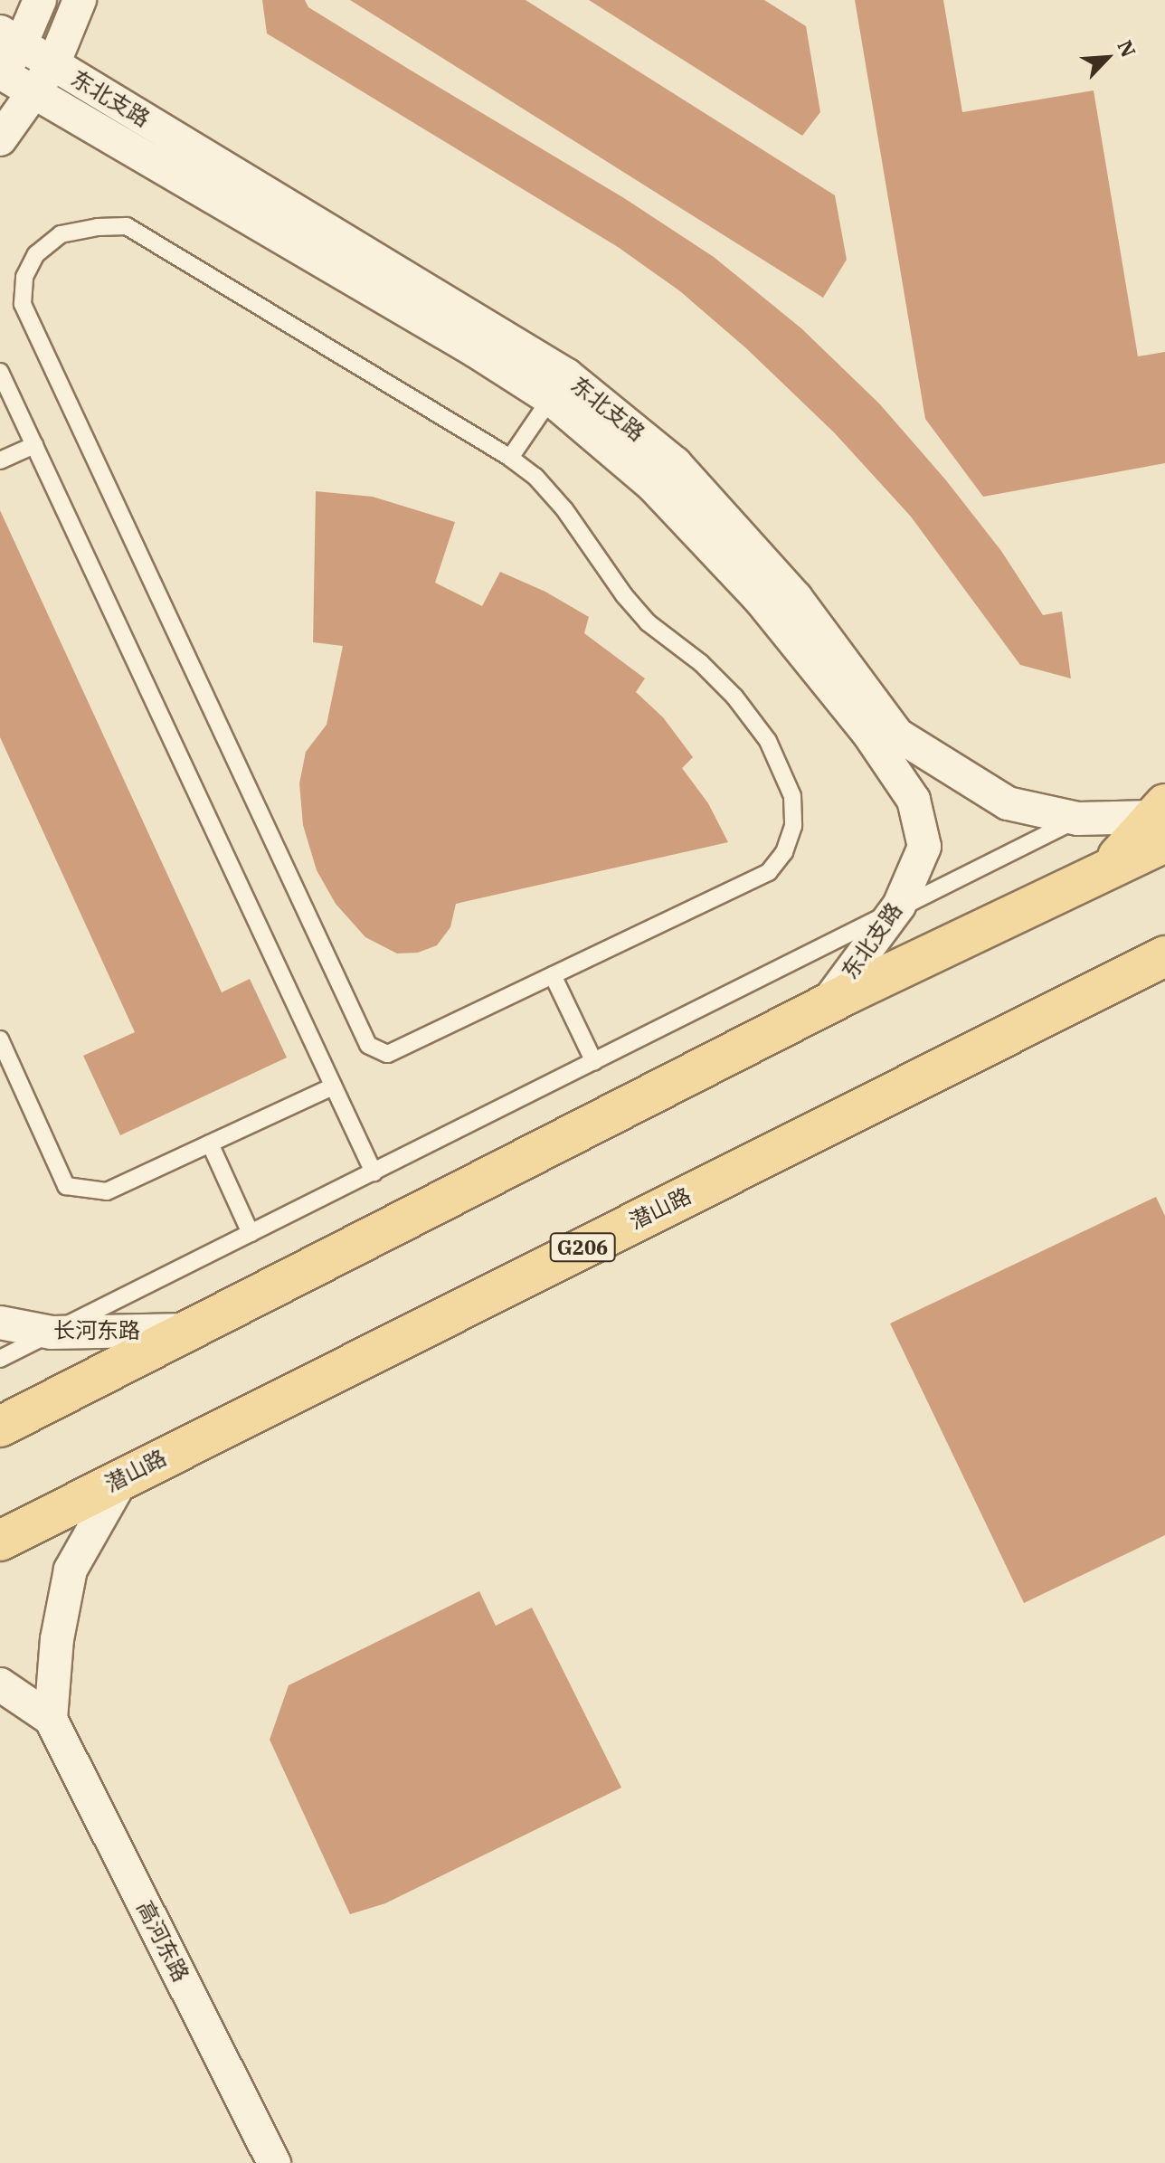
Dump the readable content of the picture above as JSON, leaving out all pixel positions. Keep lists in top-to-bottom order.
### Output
{
  "streets": {
    "main road": ["潜山路", "G206"],
    "street": ["东北支路", "长河东路", "高河东路"]
  },
  "north": "top right"
}
